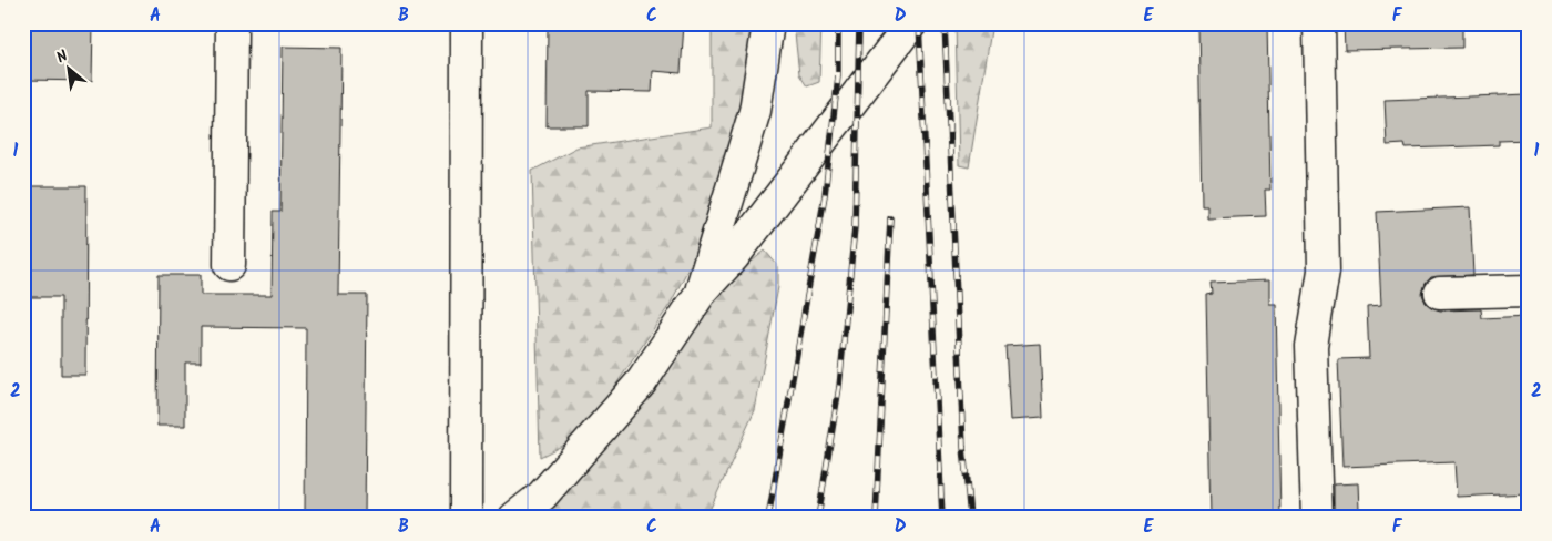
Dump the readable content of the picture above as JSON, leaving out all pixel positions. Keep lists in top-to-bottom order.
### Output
{
  "north": "top left",
  "grid": {
    "columns": [
      "A",
      "B",
      "C",
      "D",
      "E",
      "F"
    ],
    "rows": ["1", "2"]
  }
}
